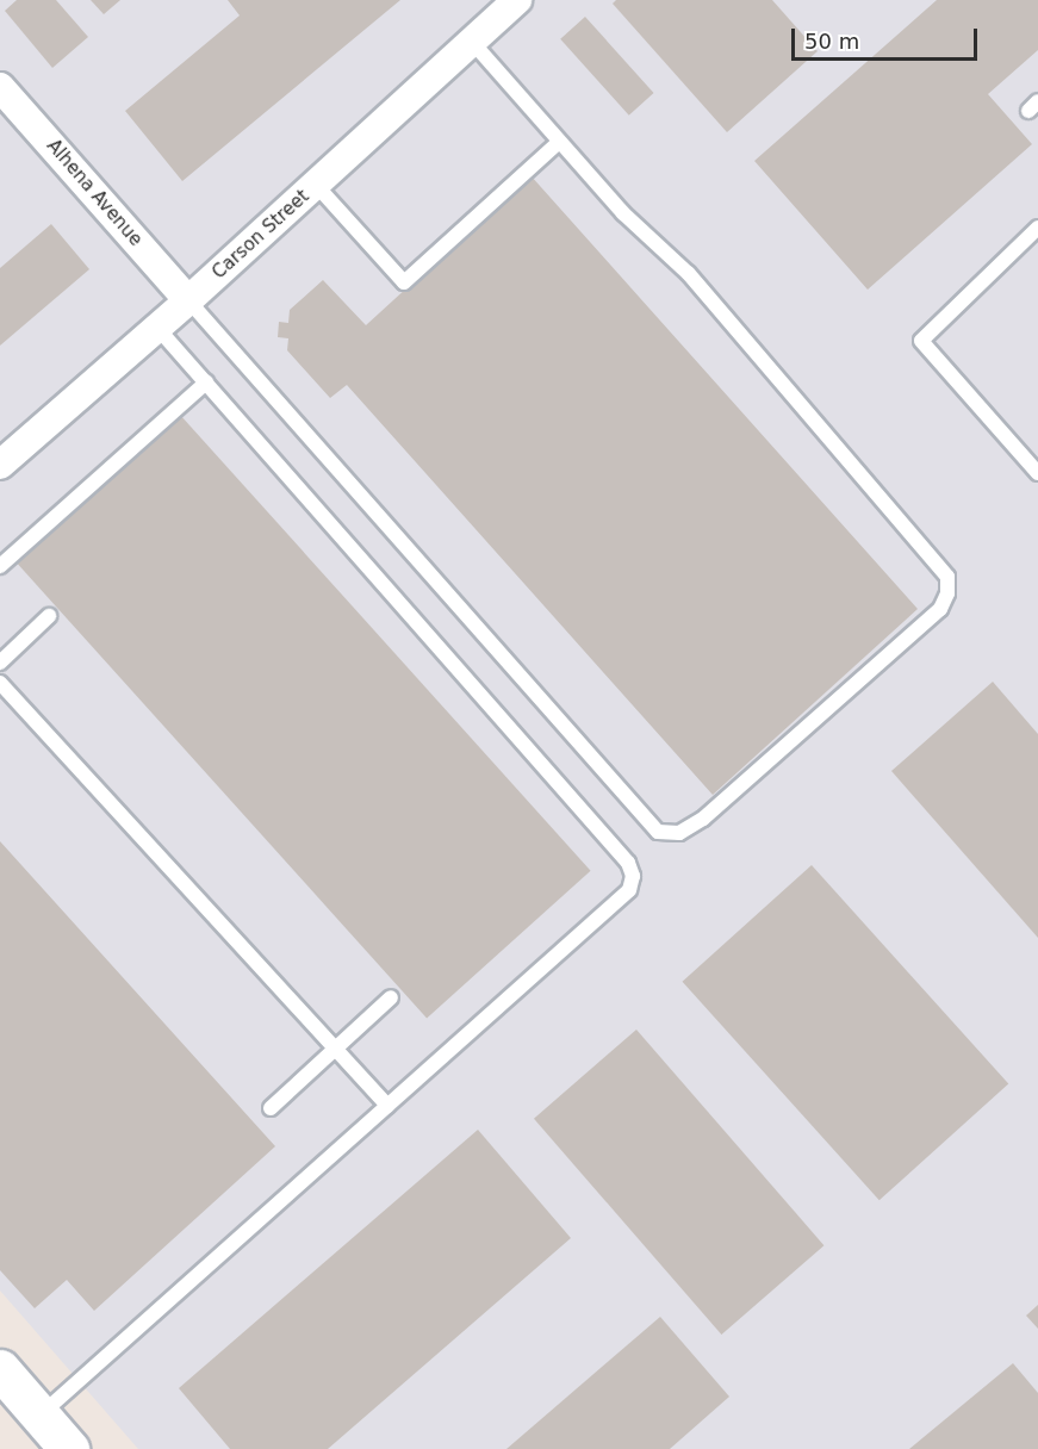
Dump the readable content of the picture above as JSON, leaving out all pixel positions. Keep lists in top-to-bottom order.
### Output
{
  "streets": {
    "street": ["Alhena Avenue", "Carson Street"]
  },
  "crossings": [
    ["Alhena Avenue", "Carson Street"]
  ],
  "scale_bar": "50 m"
}
